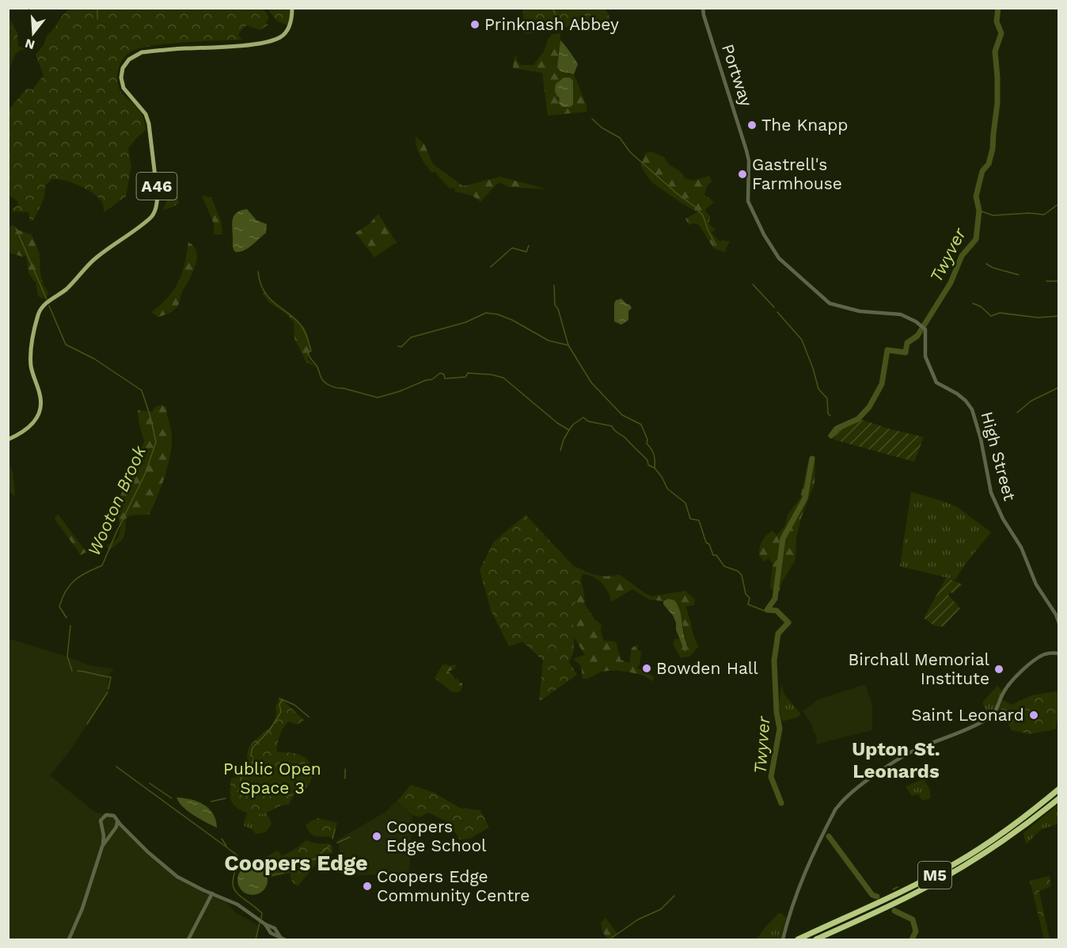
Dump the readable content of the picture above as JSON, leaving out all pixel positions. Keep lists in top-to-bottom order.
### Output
{
  "streets": {
    "highway": ["M5"],
    "main road": ["A46"],
    "street": ["Portway", "High Street"]
  },
  "crossings": [
    ["Portway", "High Street"]
  ],
  "districts": ["Upton St. Leonards", "Coopers Edge"],
  "water": ["Twyver", "Wooton Brook"],
  "parks": ["Public Open Space 3"],
  "places": [
    "Prinknash Abbey",
    "The Knapp",
    "Gastrell's Farmhouse",
    "Bowden Hall",
    "Birchall Memorial Institute",
    "Saint Leonard",
    "Coopers Edge School",
    "Coopers Edge Community Centre"
  ],
  "north": "bottom"
}
